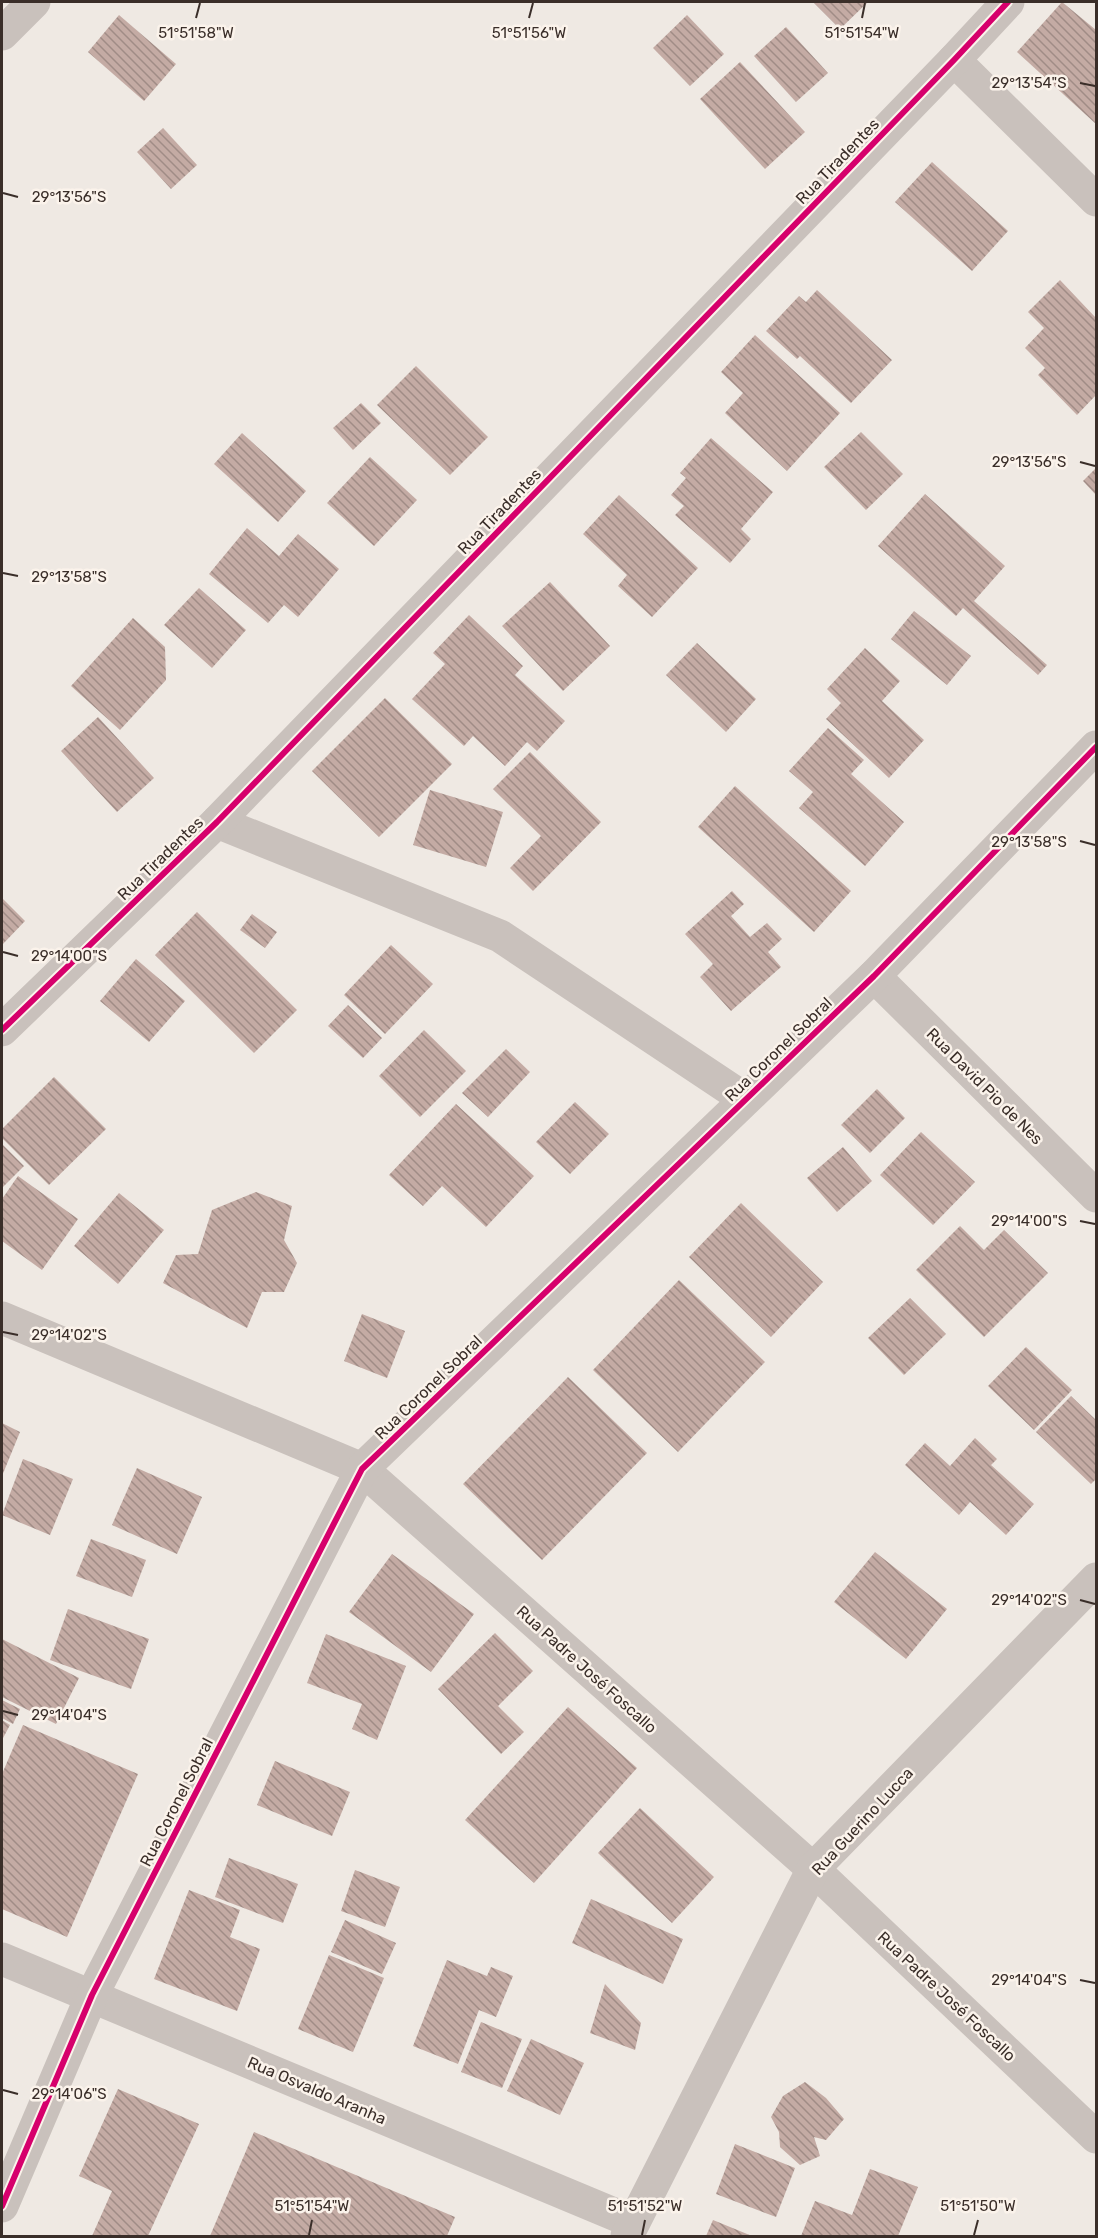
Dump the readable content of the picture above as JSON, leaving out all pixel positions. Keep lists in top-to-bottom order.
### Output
{
  "streets": {
    "street": [
      "Rua Tiradentes",
      "Rua Coronel Sobral",
      "Rua David Pio de Nes",
      "Rua Padre José Foscallo",
      "Rua Guerino Lucca",
      "Rua Osvaldo Aranha"
    ]
  },
  "crossings": [
    ["Rua Coronel Sobral", "Rua David Pio de Nes"],
    ["Rua Coronel Sobral", "Rua Padre José Foscallo"],
    ["Rua Coronel Sobral", "Rua Osvaldo Aranha"],
    ["Rua Padre José Foscallo", "Rua Guerino Lucca"],
    ["Rua Guerino Lucca", "Rua Osvaldo Aranha"]
  ],
  "coordinates": [
    "51°51'58\"W",
    "51°51'56\"W",
    "51°51'54\"W",
    "29°13'54\"S",
    "29°13'56\"S",
    "29°13'58\"S",
    "29°14'00\"S",
    "29°14'02\"S",
    "29°14'04\"S",
    "29°14'06\"S",
    "51°51'52\"W",
    "51°51'50\"W"
  ]
}
